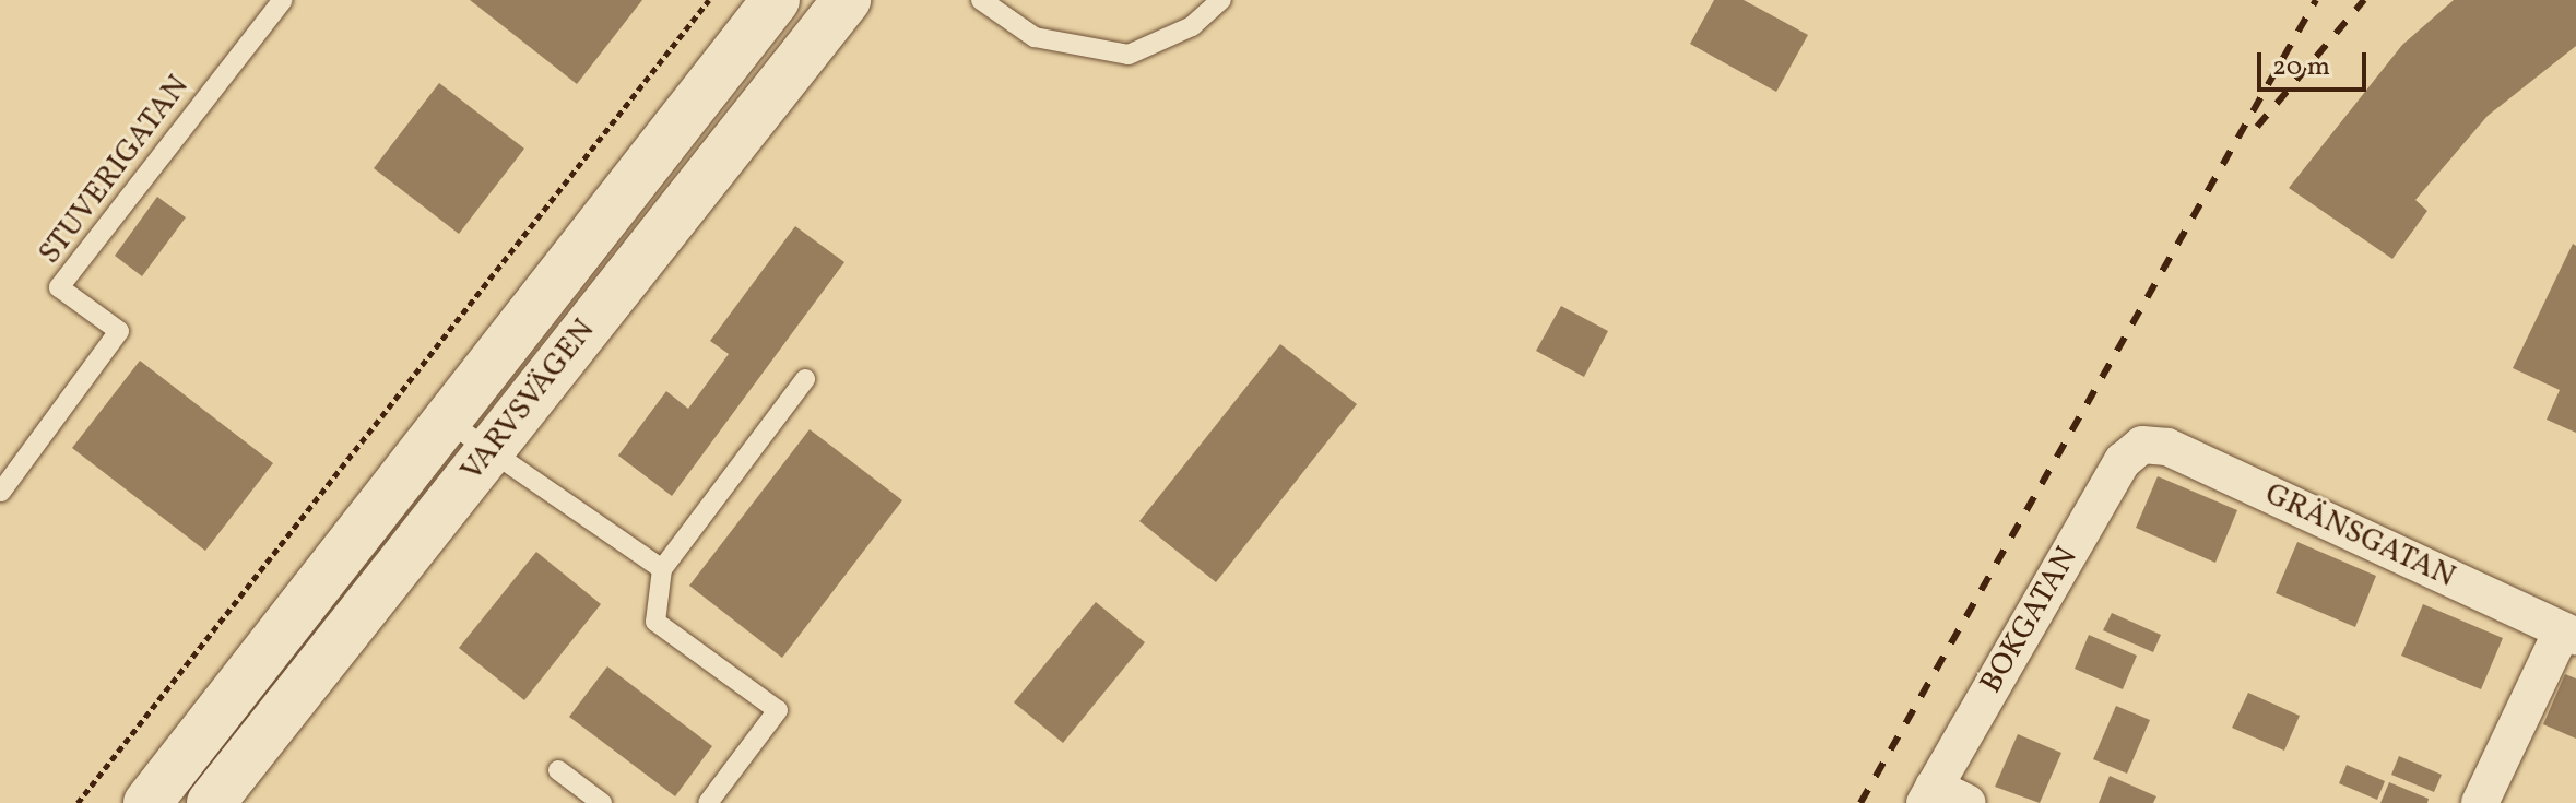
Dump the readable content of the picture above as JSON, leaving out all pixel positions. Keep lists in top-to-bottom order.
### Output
{
  "streets": {
    "main road": ["VARVSVÄGEN"],
    "street": ["GRÄNSGATAN", "BOKGATAN"],
    "lane": ["STUVERIGATAN"]
  },
  "crossings": [
    ["GRÄNSGATAN", "BOKGATAN"]
  ],
  "scale_bar": "20 m"
}
